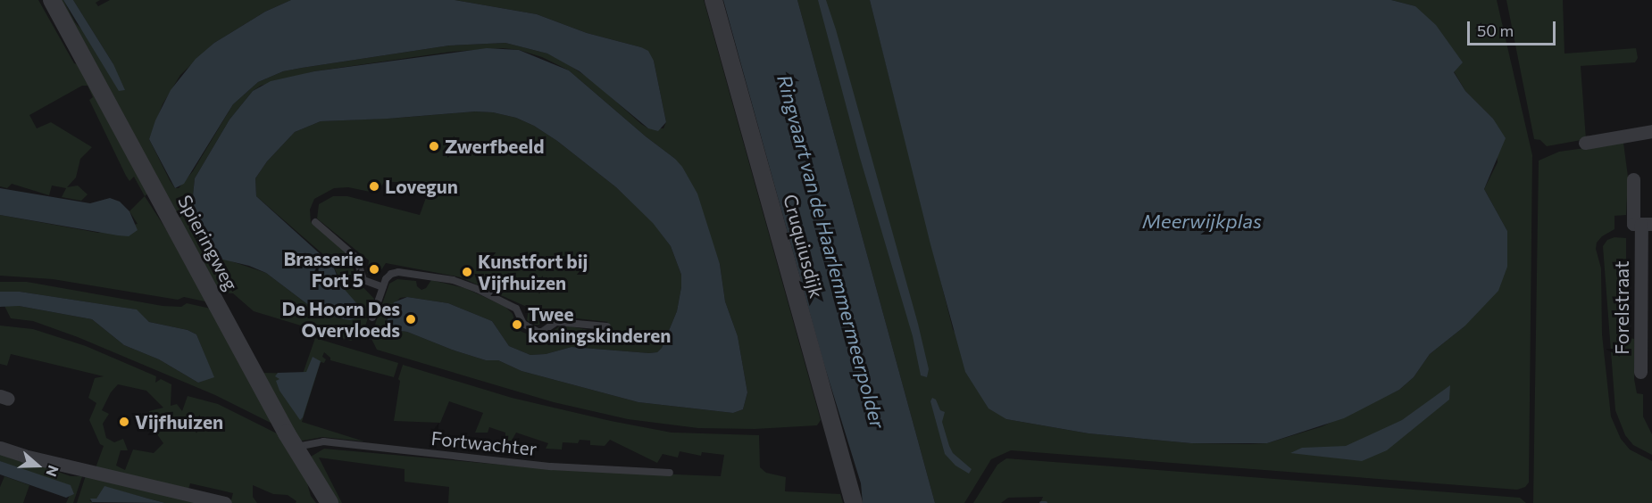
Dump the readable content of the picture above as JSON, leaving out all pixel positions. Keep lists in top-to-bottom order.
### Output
{
  "streets": {
    "street": ["Spieringweg", "Cruquiusdijk", "Forelstraat"],
    "lane": ["Fortwachter"]
  },
  "crossings": [
    ["Spieringweg", "Fortwachter"]
  ],
  "water": ["Meerwijkplas", "Ringvaart van de Haarlemmermeerpolder"],
  "places": [
    "Zwerfbeeld",
    "Lovegun",
    "Brasserie Fort 5",
    "Kunstfort bij Vijfhuizen",
    "De Hoorn Des Overvloeds",
    "Twee koningskinderen",
    "Vijfhuizen"
  ],
  "scale_bar": "50 m",
  "north": "right"
}
